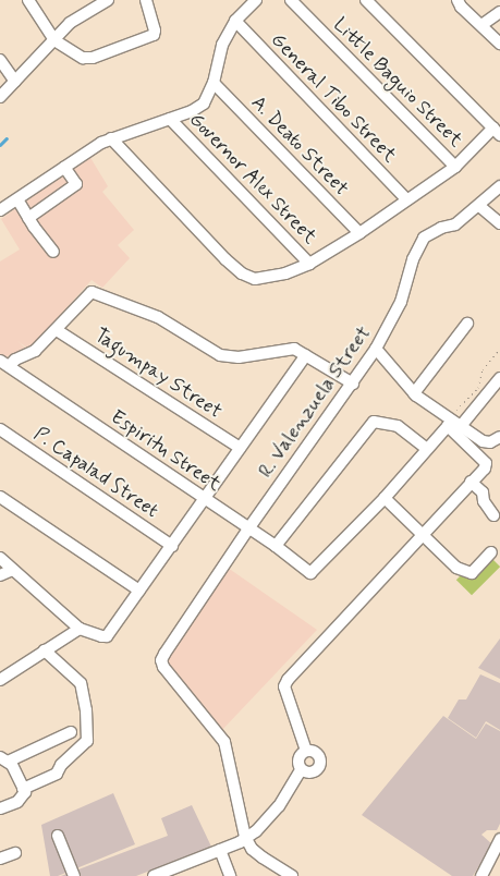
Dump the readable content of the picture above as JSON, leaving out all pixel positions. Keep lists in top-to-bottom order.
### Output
{
  "streets": {
    "street": [
      "Little Baguio Street",
      "General Tibo Street",
      "A. Deato Street",
      "Governor Alex Street",
      "Tagumpay Street",
      "R. Valenzuela Street",
      "Espiritu Street",
      "P. Capalad Street"
    ]
  },
  "crossings": [
    ["R. Valenzuela Street", "Espiritu Street"]
  ]
}
